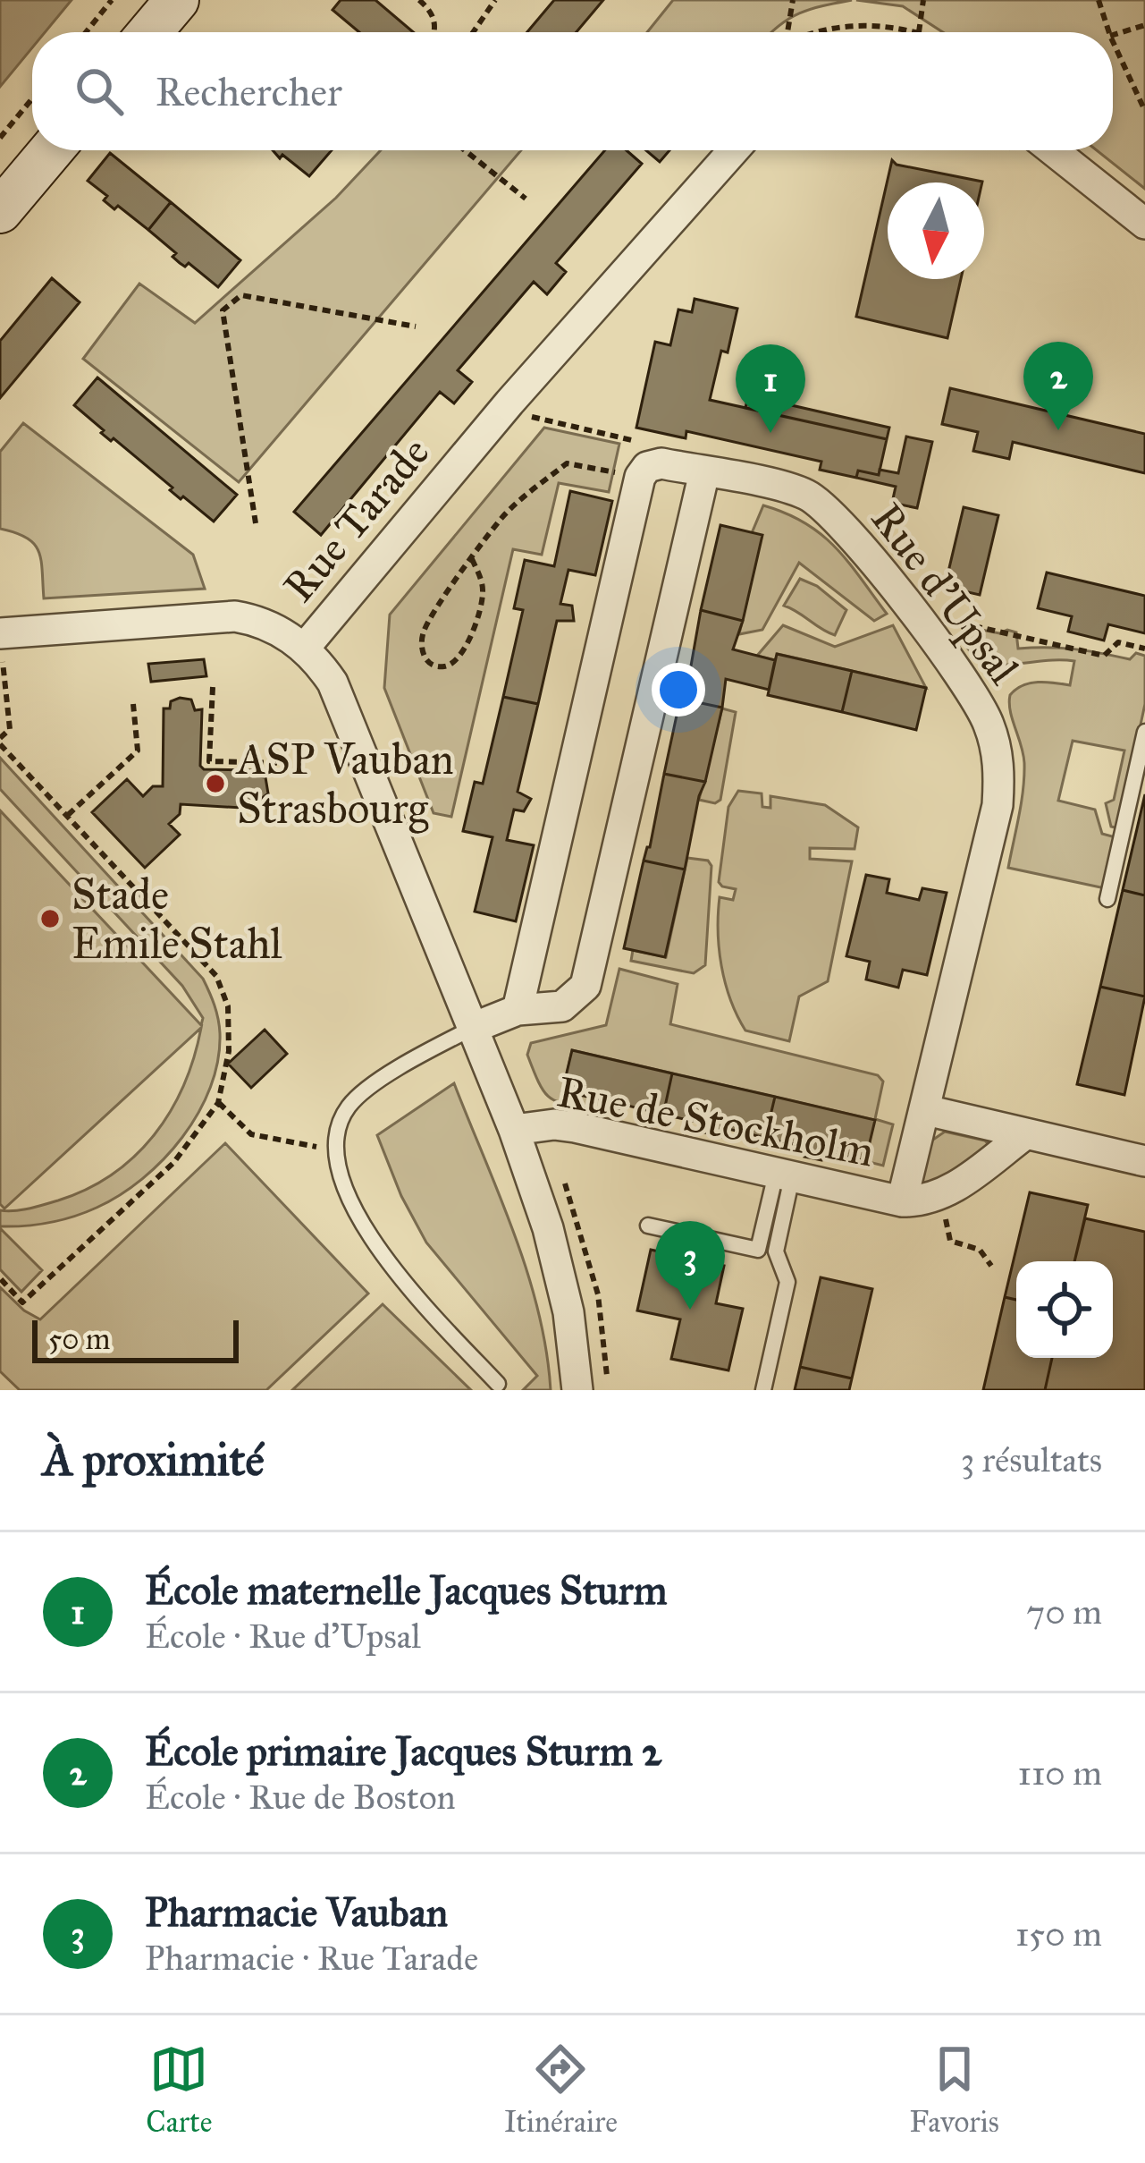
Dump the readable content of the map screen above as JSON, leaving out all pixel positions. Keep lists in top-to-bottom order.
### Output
{
  "streets": {
    "street": ["Rue Tarade", "Rue d'Upsal", "Rue de Stockholm"]
  },
  "crossings": [
    ["Rue Tarade", "Rue de Stockholm"],
    ["Rue d'Upsal", "Rue de Stockholm"]
  ],
  "places": ["ASP Vauban Strasbourg", "Stade Emile Stahl"],
  "scale_bar": "50 m",
  "north": "bottom",
  "page": {
    "search": "Rechercher",
    "pins": ["2", "1", "3"],
    "scale": "50 m",
    "heading": ["À proximité", "3 résultats"],
    "list": [
      {
        "mark": "1",
        "name": "École maternelle Jacques Sturm",
        "note": "École · Rue d'Upsal",
        "value": "70 m"
      },
      {
        "mark": "2",
        "name": "École primaire Jacques Sturm 2",
        "note": "École · Rue de Boston",
        "value": "110 m"
      },
      {
        "mark": "3",
        "name": "Pharmacie Vauban",
        "note": "Pharmacie · Rue Tarade",
        "value": "150 m"
      }
    ],
    "nav": ["Carte", "Itinéraire", "Favoris"]
  }
}
